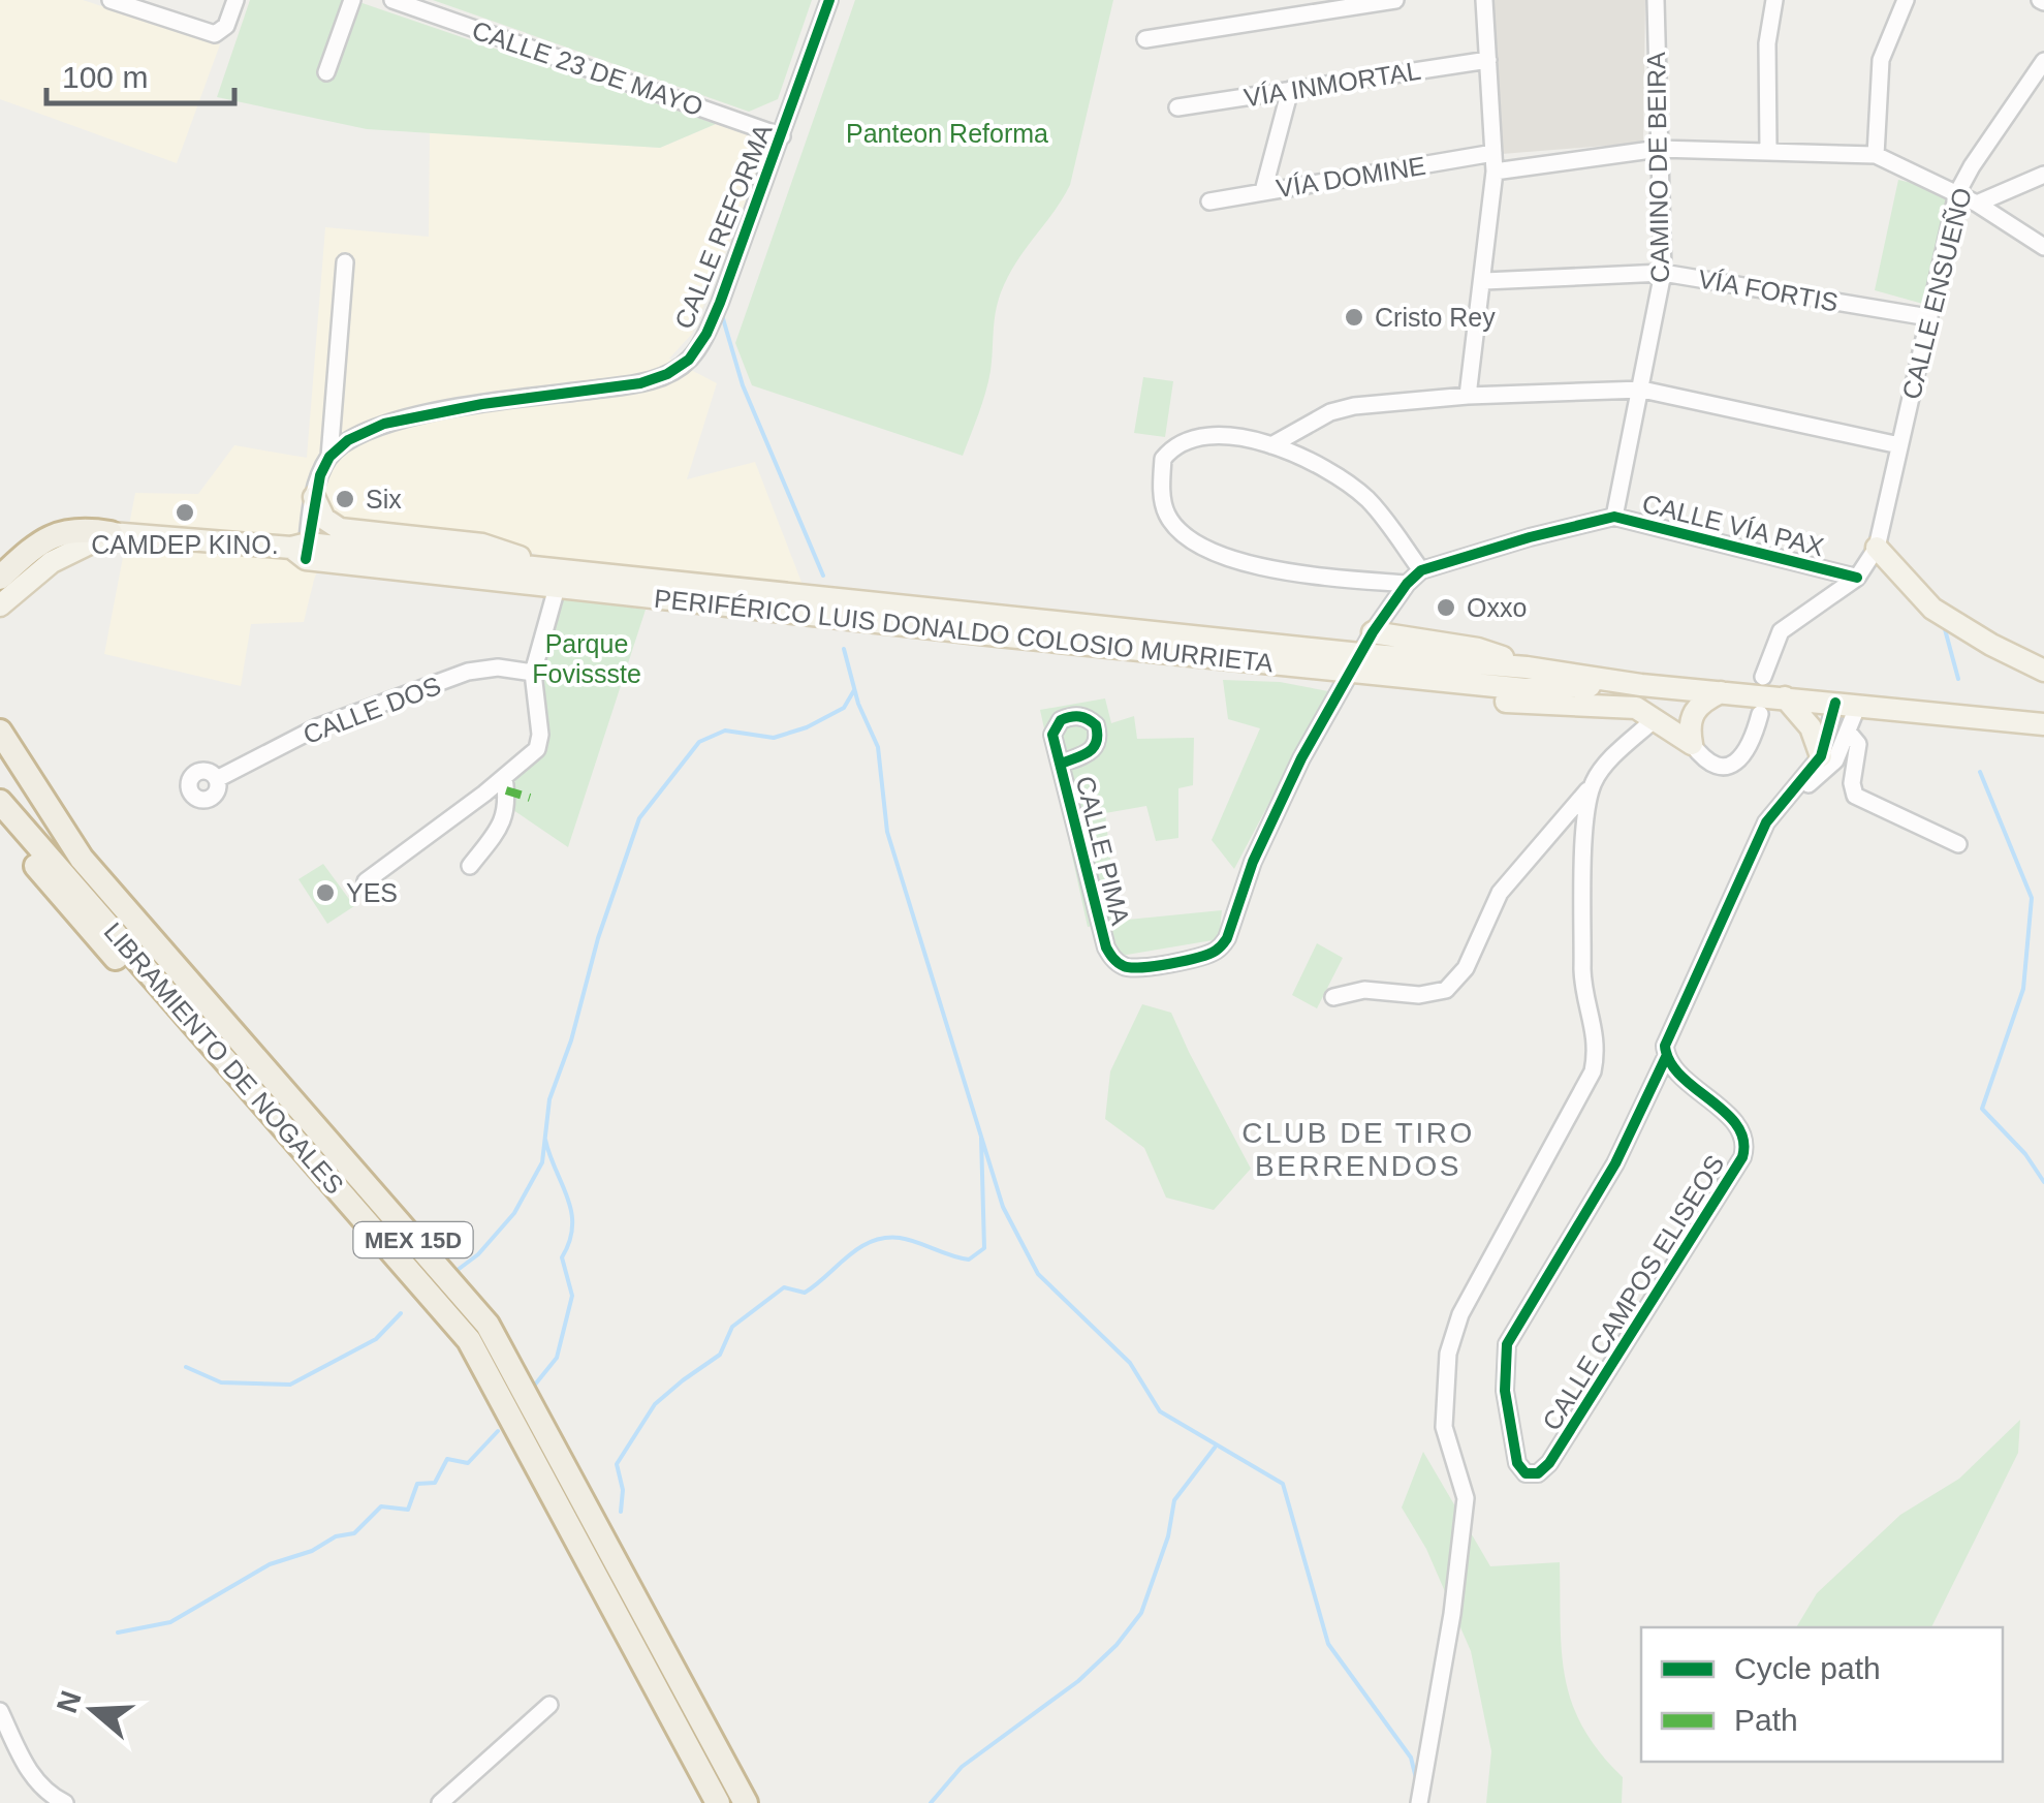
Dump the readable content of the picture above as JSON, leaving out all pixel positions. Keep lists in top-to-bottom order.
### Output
{
  "streets": {
    "highway": ["LIBRAMIENTO DE NOGALES", "MEX 15D"],
    "main road": ["PERIFÉRICO LUIS DONALDO COLOSIO MURRIETA"],
    "street": [
      "CALLE 23 DE MAYO",
      "VÍA INMORTAL",
      "CAMINO DE BEIRA",
      "VÍA DOMINE",
      "CALLE REFORMA",
      "VÍA FORTIS",
      "CALLE ENSUEÑO",
      "CALLE VÍA PAX",
      "CALLE DOS",
      "CALLE PIMA",
      "CALLE CAMPOS ELISEOS"
    ]
  },
  "crossings": [
    ["CALLE 23 DE MAYO", "CALLE REFORMA"],
    ["CAMINO DE BEIRA", "VÍA FORTIS"],
    ["CAMINO DE BEIRA", "CALLE VÍA PAX"],
    ["VÍA FORTIS", "CALLE ENSUEÑO"],
    ["CALLE VÍA PAX", "PERIFÉRICO LUIS DONALDO COLOSIO MURRIETA"],
    ["CALLE VÍA PAX", "CALLE PIMA"],
    ["PERIFÉRICO LUIS DONALDO COLOSIO MURRIETA", "CALLE PIMA"]
  ],
  "districts": ["CLUB DE TIRO BERRENDOS"],
  "parks": ["Panteon Reforma", "Parque Fovissste"],
  "places": [
    "Cristo Rey",
    "Six",
    "CAMDEP KINO.",
    "Oxxo",
    "YES"
  ],
  "legend": ["Cycle path", "Path"],
  "scale_bar": "100 m",
  "north": "left"
}
